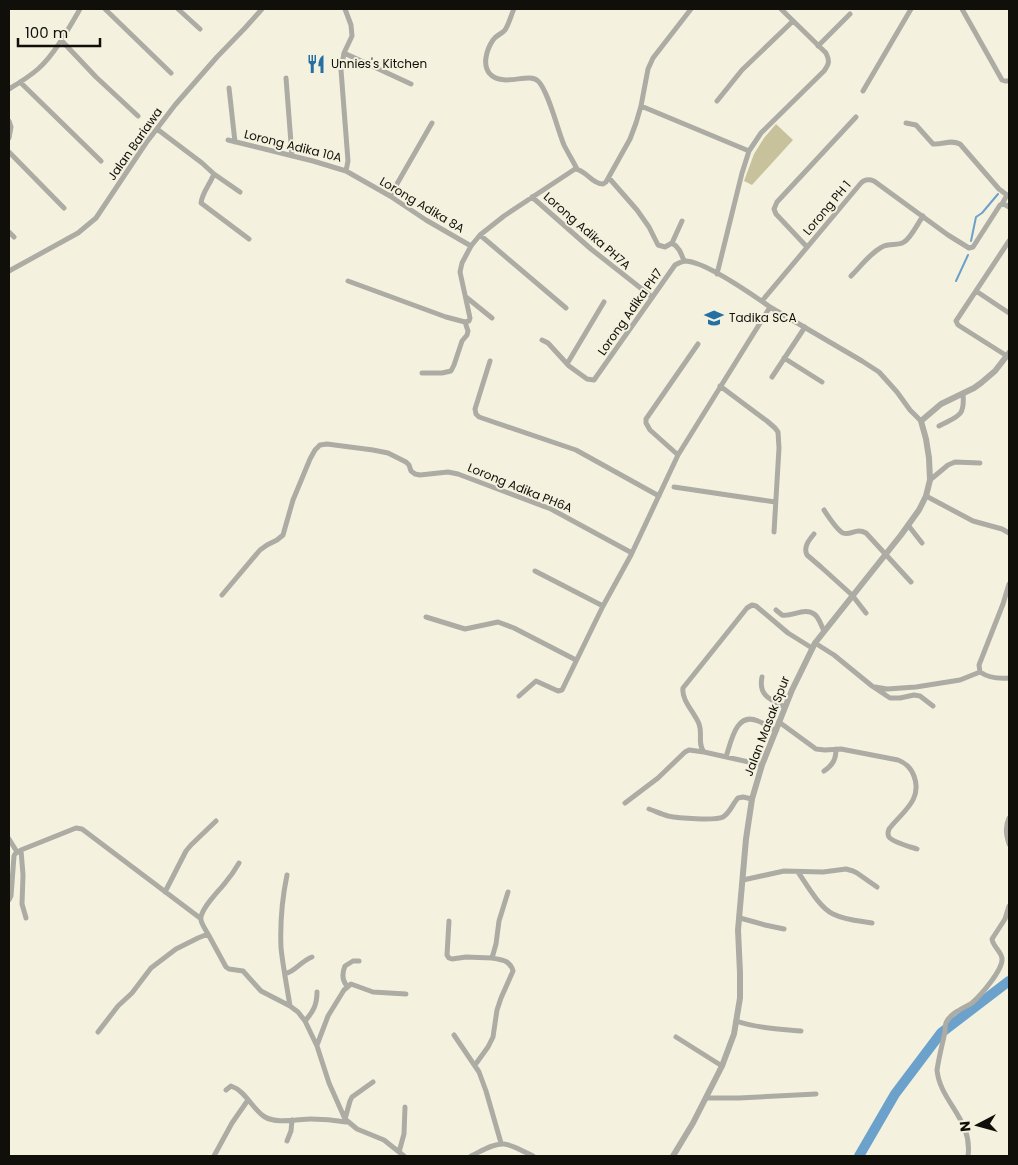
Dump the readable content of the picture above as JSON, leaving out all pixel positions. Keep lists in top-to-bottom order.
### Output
{
  "streets": {
    "street": [
      "Jalan Bariawa",
      "Lorong Adika 10A",
      "Lorong Adika 8A",
      "Lorong PH 1",
      "Lorong Adika PH7A",
      "Lorong Adika PH7",
      "Lorong Adika PH6A",
      "Jalan Masak Spur"
    ]
  },
  "crossings": [
    ["Lorong Adika 10A", "Lorong Adika 8A"],
    ["Lorong Adika PH7A", "Lorong Adika PH7"]
  ],
  "places": {
    "restaurant": ["Unnies's Kitchen"],
    "school or university": ["Tadika SCA"]
  },
  "scale_bar": "100 m",
  "north": "left"
}
